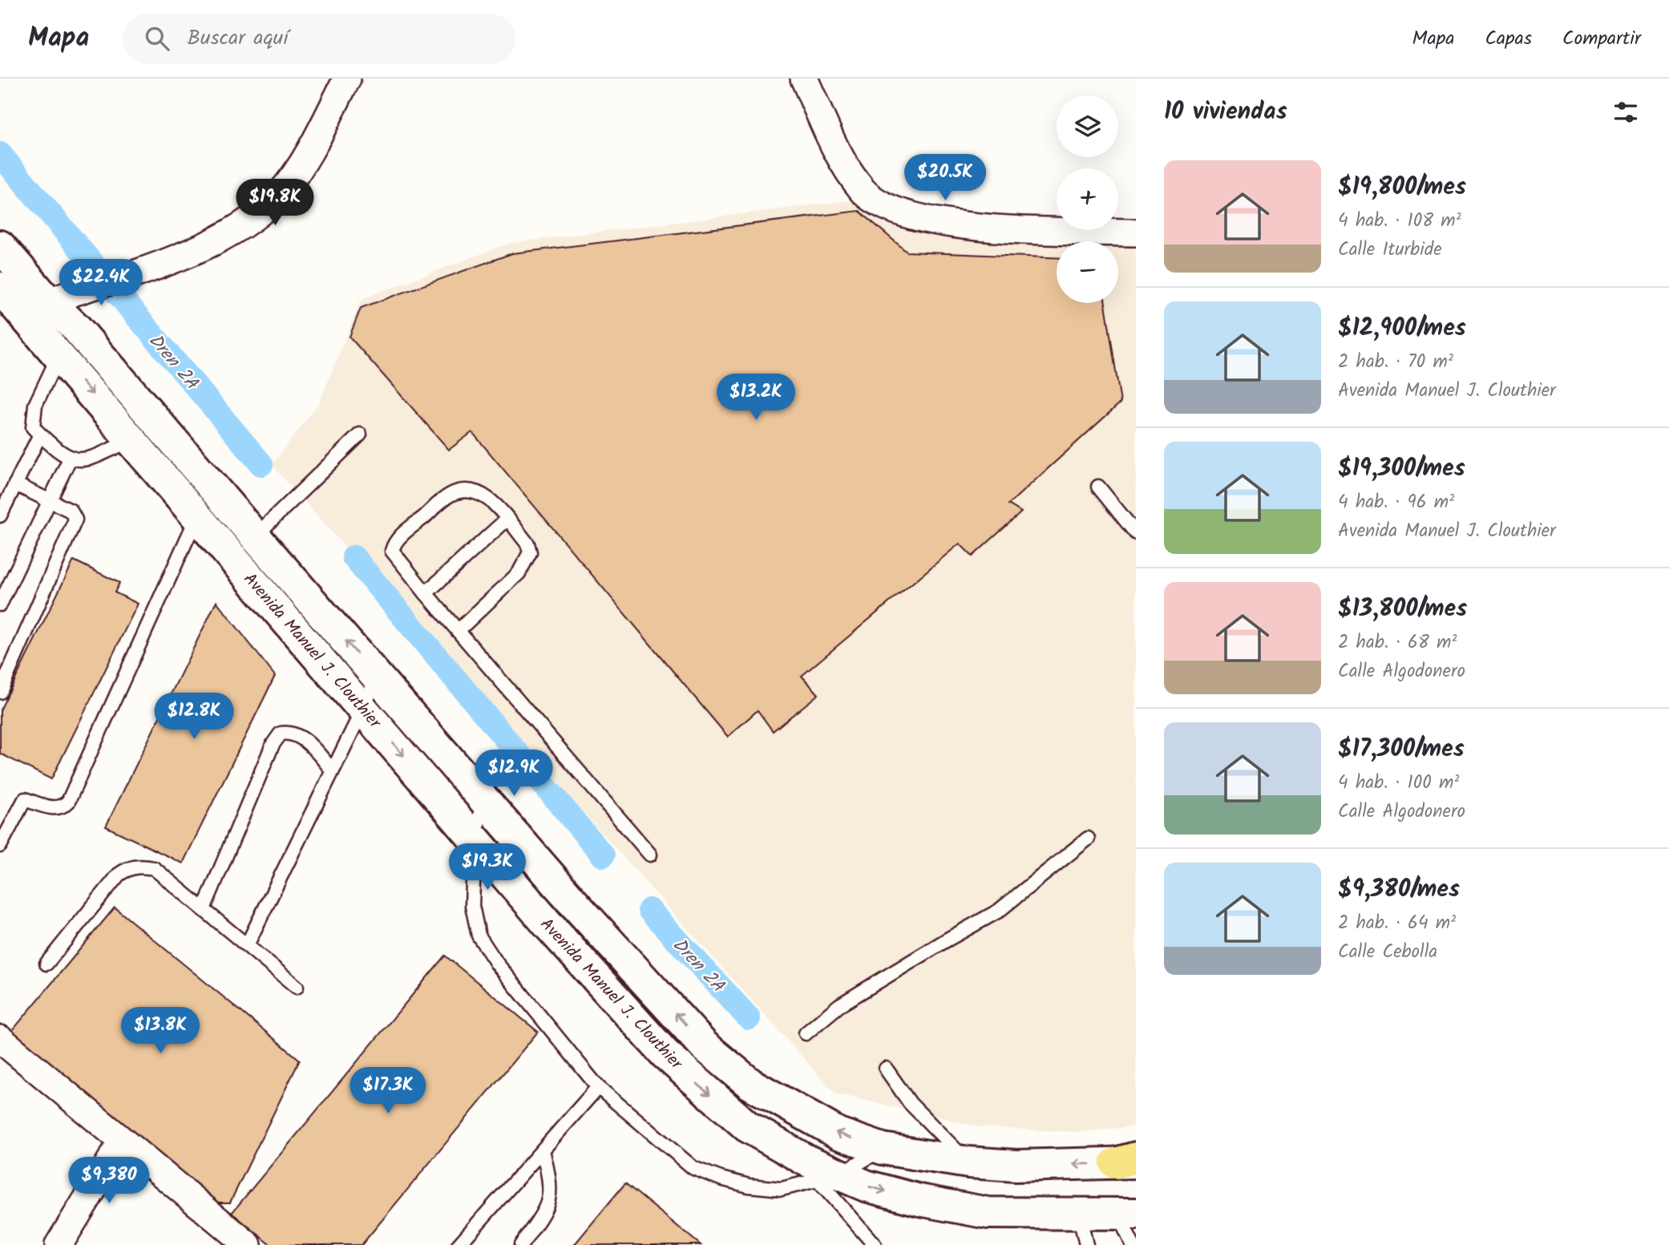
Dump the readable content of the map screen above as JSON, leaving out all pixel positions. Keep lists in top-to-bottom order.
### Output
{
  "streets": {
    "main road": ["Avenida Manuel J. Clouthier"]
  },
  "water": ["Dren 2A"],
  "page": {
    "header": "Mapa",
    "search": "Buscar aquí",
    "nav": ["Mapa", "Capas", "Compartir"],
    "heading": "10 viviendas",
    "map_buttons": ["+", "−"],
    "list": [
      {
        "name": "$19,800/mes",
        "note": "4 hab. · 108 m² · Calle Iturbide"
      },
      {
        "name": "$12,900/mes",
        "note": "2 hab. · 70 m² · Avenida Manuel J. Clouthier"
      },
      {
        "name": "$19,300/mes",
        "note": "4 hab. · 96 m² · Avenida Manuel J. Clouthier"
      },
      {
        "name": "$13,800/mes",
        "note": "2 hab. · 68 m² · Calle Algodonero"
      },
      {
        "name": "$17,300/mes",
        "note": "4 hab. · 100 m² · Calle Algodonero"
      },
      {
        "name": "$9,380/mes",
        "note": "2 hab. · 64 m² · Calle Cebolla"
      }
    ],
    "price": [
      "$20.5K",
      "$19.8K",
      "$22.4K",
      "$13.2K",
      "$12.8K",
      "$12.9K",
      "$19.3K",
      "$13.8K",
      "$17.3K",
      "$9,380"
    ]
  }
}
